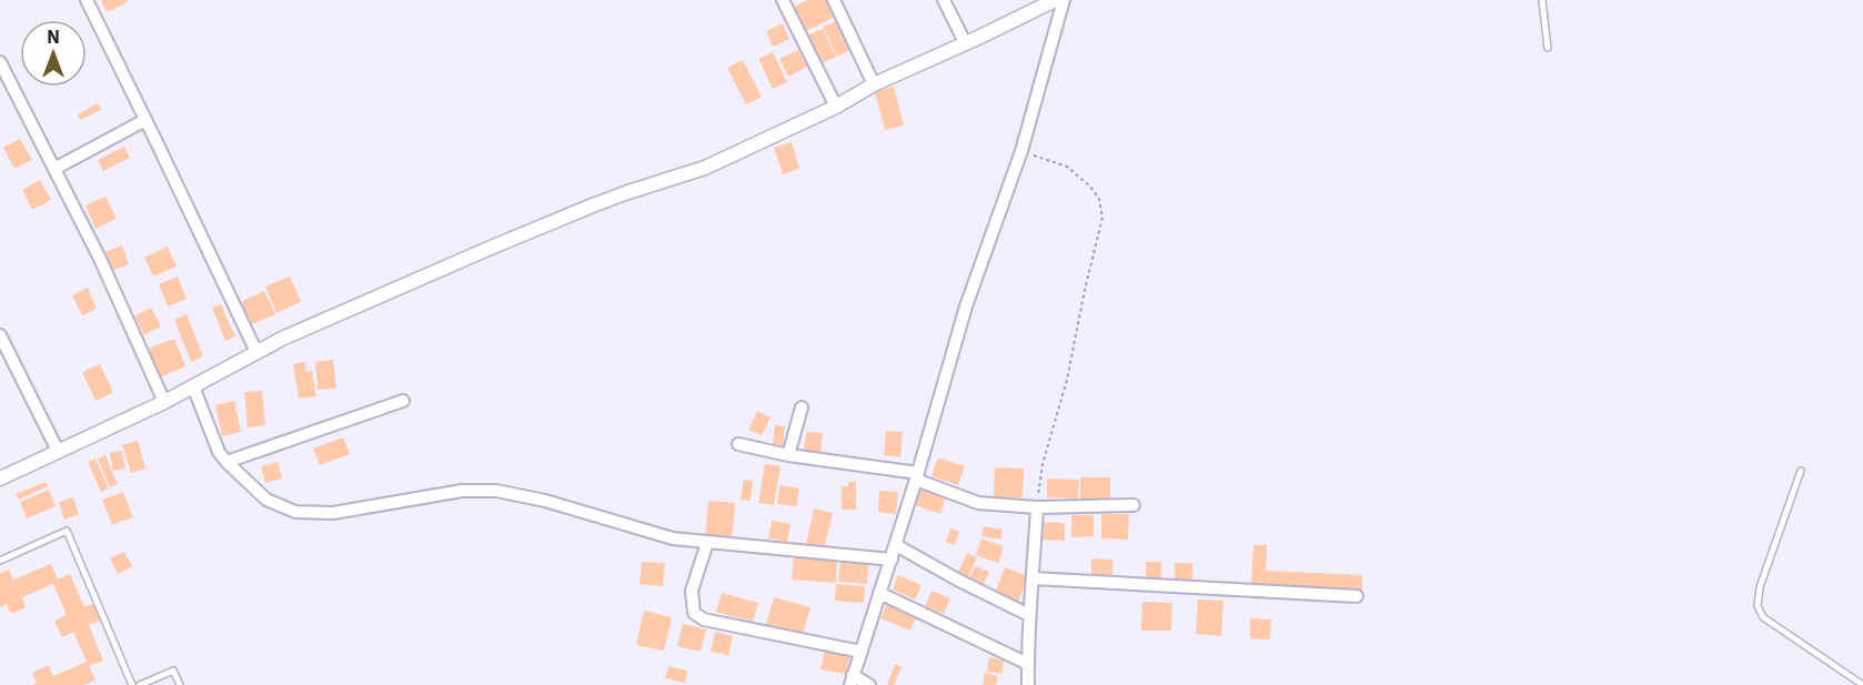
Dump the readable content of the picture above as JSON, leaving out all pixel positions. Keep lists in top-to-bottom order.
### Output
{
  "north": "top"
}
